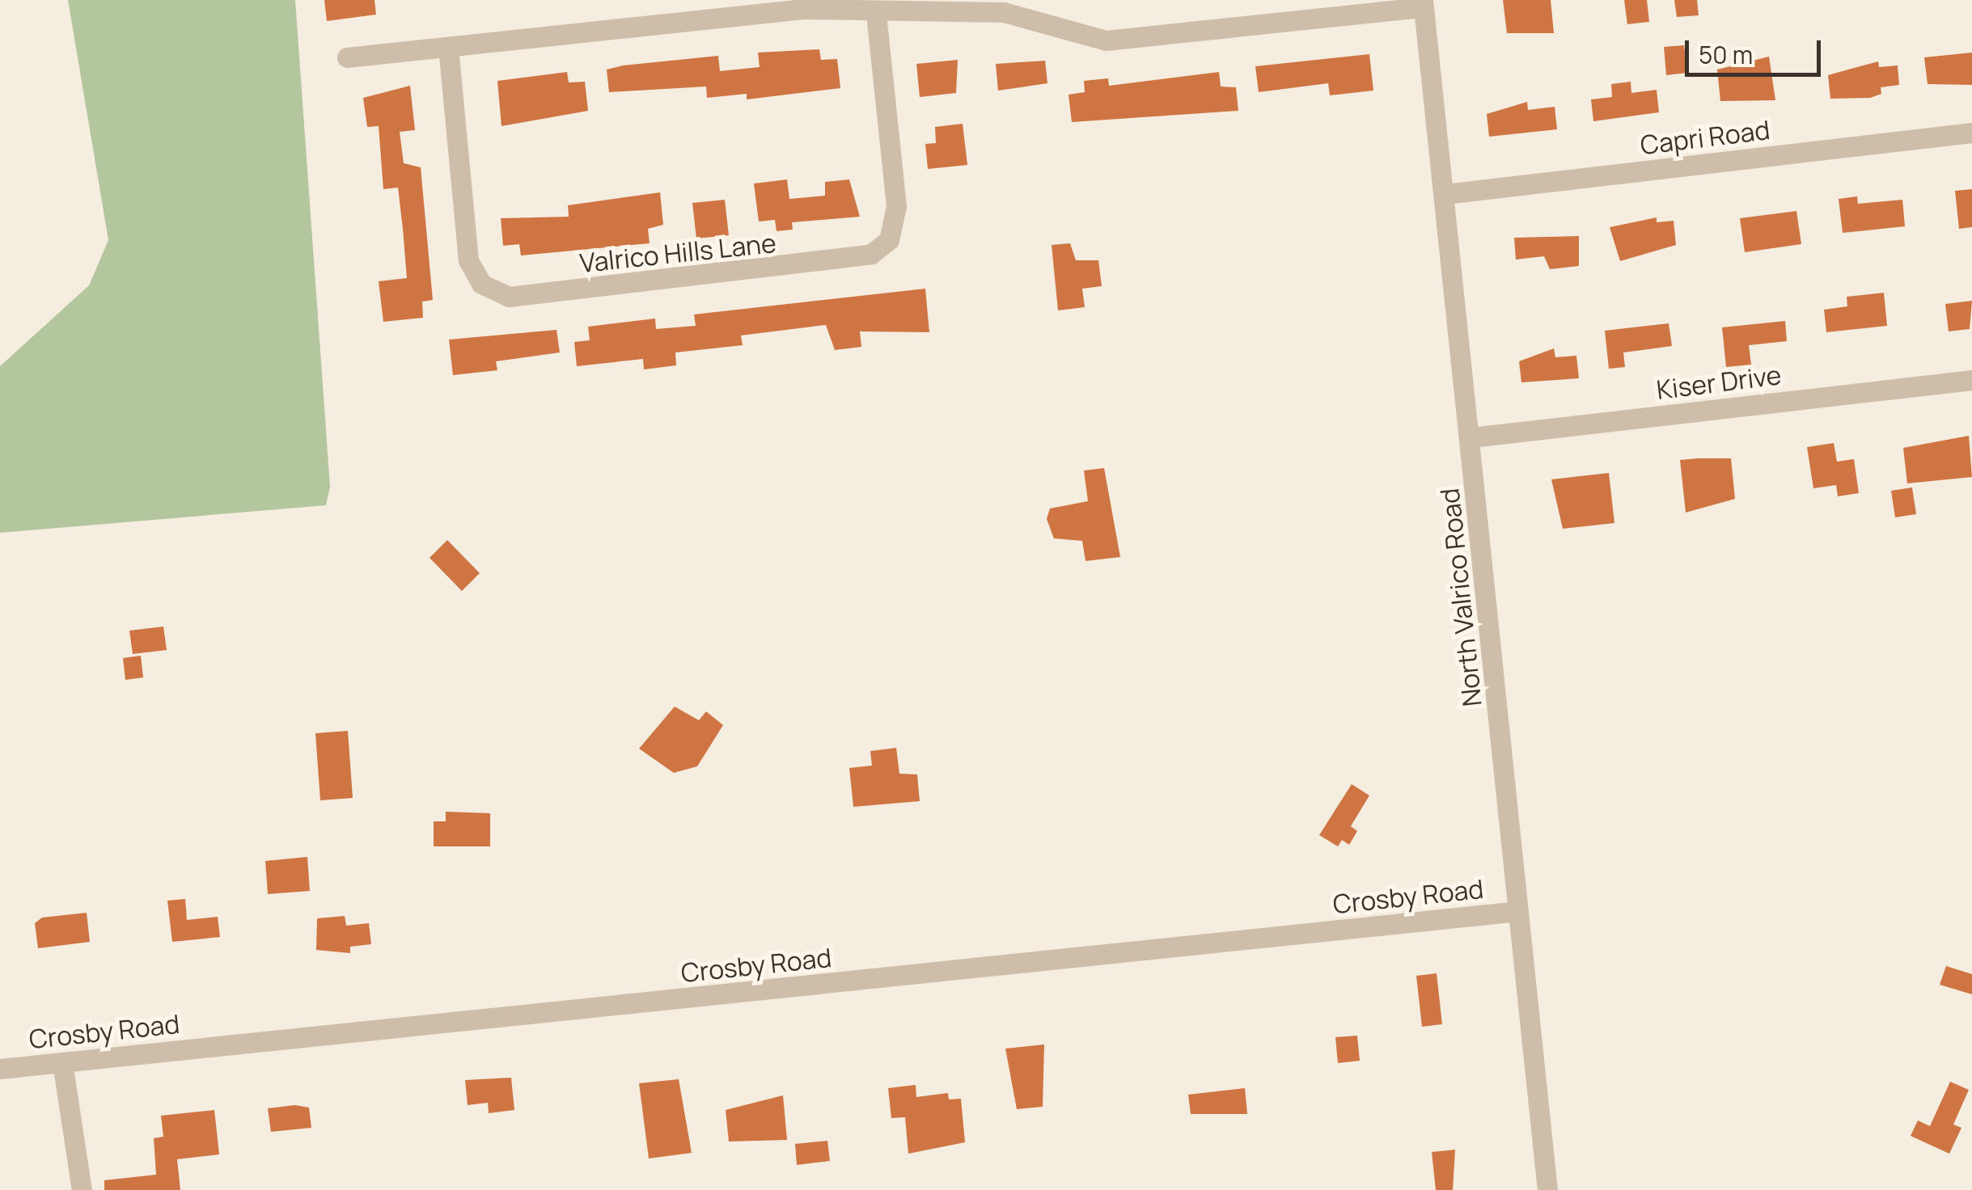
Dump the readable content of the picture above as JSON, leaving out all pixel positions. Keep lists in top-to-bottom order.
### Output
{
  "streets": {
    "street": [
      "Capri Road",
      "Valrico Hills Lane",
      "Kiser Drive",
      "North Valrico Road",
      "Crosby Road"
    ]
  },
  "crossings": [
    ["Capri Road", "North Valrico Road"],
    ["Kiser Drive", "North Valrico Road"],
    ["North Valrico Road", "Crosby Road"]
  ],
  "scale_bar": "50 m"
}
